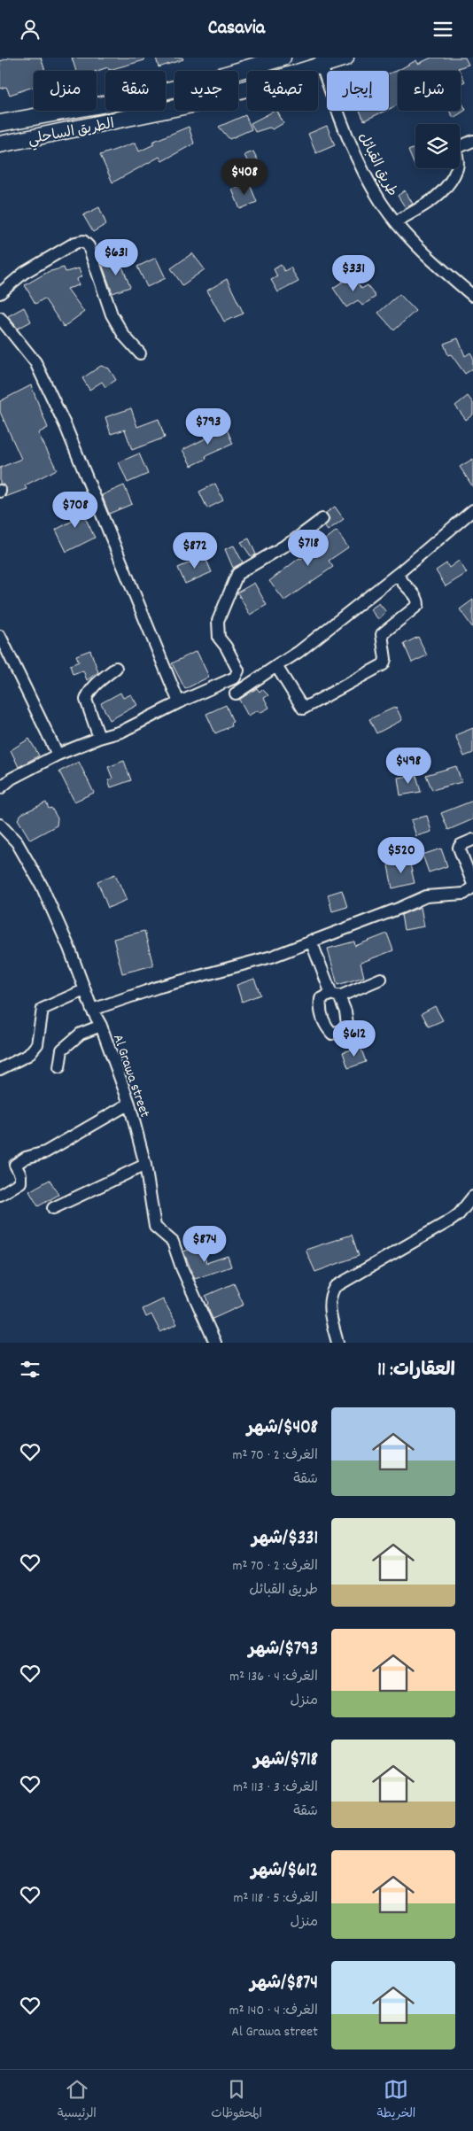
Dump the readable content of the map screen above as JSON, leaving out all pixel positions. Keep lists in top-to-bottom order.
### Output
{
  "streets": {
    "highway": ["الطريق الساحلي"],
    "street": ["طريق القبائل", "Al Grawa street"]
  },
  "crossings": [
    ["الطريق الساحلي", "طريق القبائل"]
  ],
  "page": {
    "header": "Casavia",
    "chip": [
      "شراء",
      "إيجار",
      "تصفية",
      "جديد",
      "شقة",
      "منزل"
    ],
    "price": [
      "$408",
      "$631",
      "$331",
      "$793",
      "$708",
      "$718",
      "$872",
      "$498",
      "$520",
      "$612",
      "$874"
    ],
    "heading": "العقارات: 11",
    "list": [
      {
        "name": "$408/شهر",
        "note": "الغرف: 2 · 70 m² · شقة"
      },
      {
        "name": "$331/شهر",
        "note": "الغرف: 2 · 70 m² · طريق القبائل"
      },
      {
        "name": "$793/شهر",
        "note": "الغرف: 4 · 136 m² · منزل"
      },
      {
        "name": "$718/شهر",
        "note": "الغرف: 3 · 113 m² · شقة"
      },
      {
        "name": "$612/شهر",
        "note": "الغرف: 5 · 118 m² · منزل"
      },
      {
        "name": "$874/شهر",
        "note": "الغرف: 4 · 140 m² · Al Grawa street"
      }
    ],
    "tabs": ["الخريطة", "المحفوظات", "الرئيسية"]
  }
}
